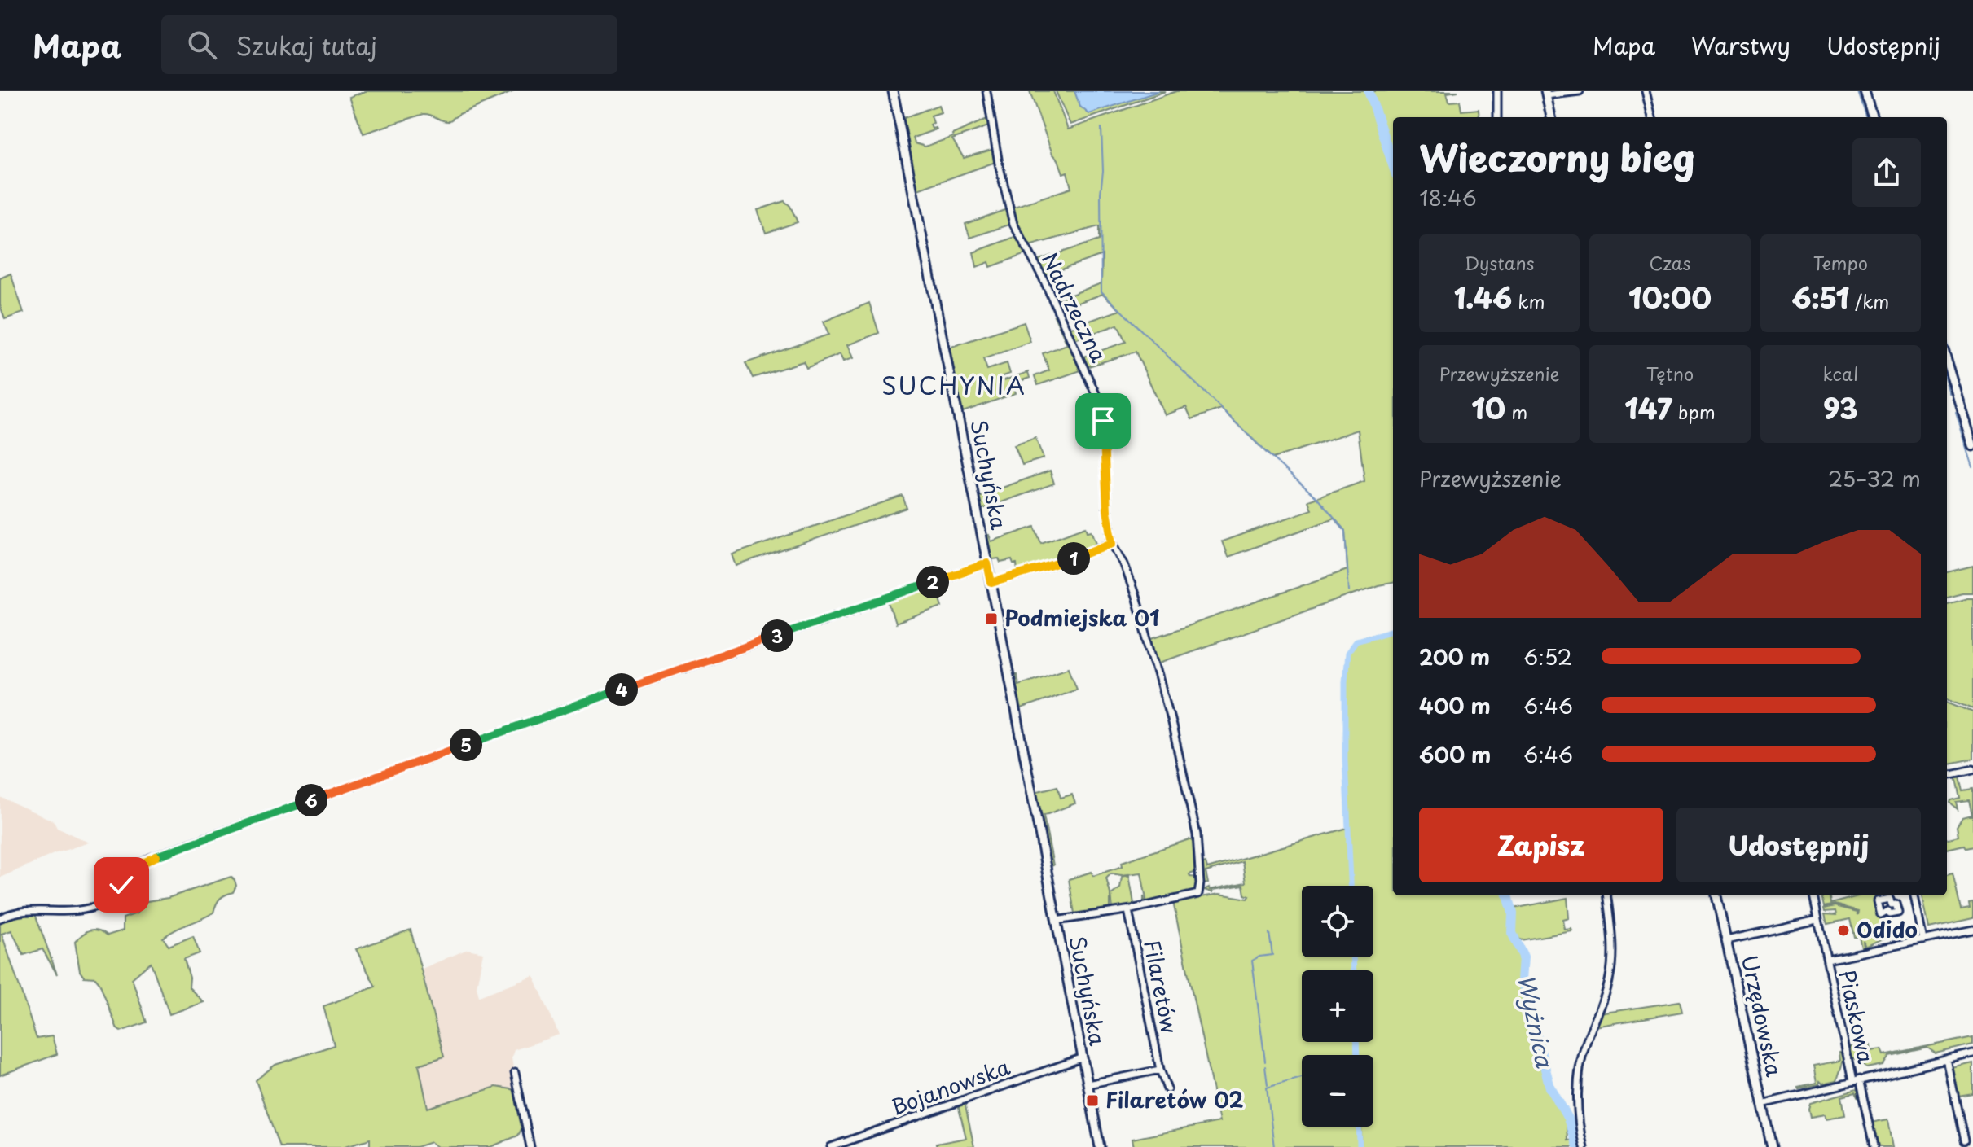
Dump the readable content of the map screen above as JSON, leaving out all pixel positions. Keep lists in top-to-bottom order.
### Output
{
  "streets": {
    "street": [
      "Nadrzeczna",
      "Suchyńska",
      "Filaretów",
      "Urzędowska",
      "Piaskowa",
      "Bojanowska"
    ]
  },
  "crossings": [
    ["Nadrzeczna", "Filaretów"],
    ["Suchyńska", "Bojanowska"]
  ],
  "districts": ["SUCHYNIA"],
  "water": ["Wyżnica"],
  "places": {
    "transit": ["Podmiejska 01", "Filaretów 02"],
    "other": ["Odido"]
  },
  "page": {
    "header": "Mapa",
    "search": "Szukaj tutaj",
    "nav": ["Mapa", "Warstwy", "Udostępnij"],
    "heading": ["Wieczorny bieg", "18:46"],
    "stats": [
      ["Dystans", "1.46 km"],
      ["Czas", "10:00"],
      ["Tempo", "6:51 /km"],
      ["Przewyższenie", "10 m"],
      ["Tętno", "147 bpm"],
      ["kcal", "93"]
    ],
    "chart": ["Przewyższenie", "25–32 m"],
    "pins": [
      "1",
      "2",
      "3",
      "4",
      "5",
      "6"
    ],
    "list": [
      {
        "name": "200 m",
        "note": "6:52"
      },
      {
        "name": "400 m",
        "note": "6:46"
      },
      {
        "name": "600 m",
        "note": "6:46"
      }
    ],
    "buttons": ["Zapisz", "Udostępnij"],
    "map_buttons": ["+", "−"]
  }
}
